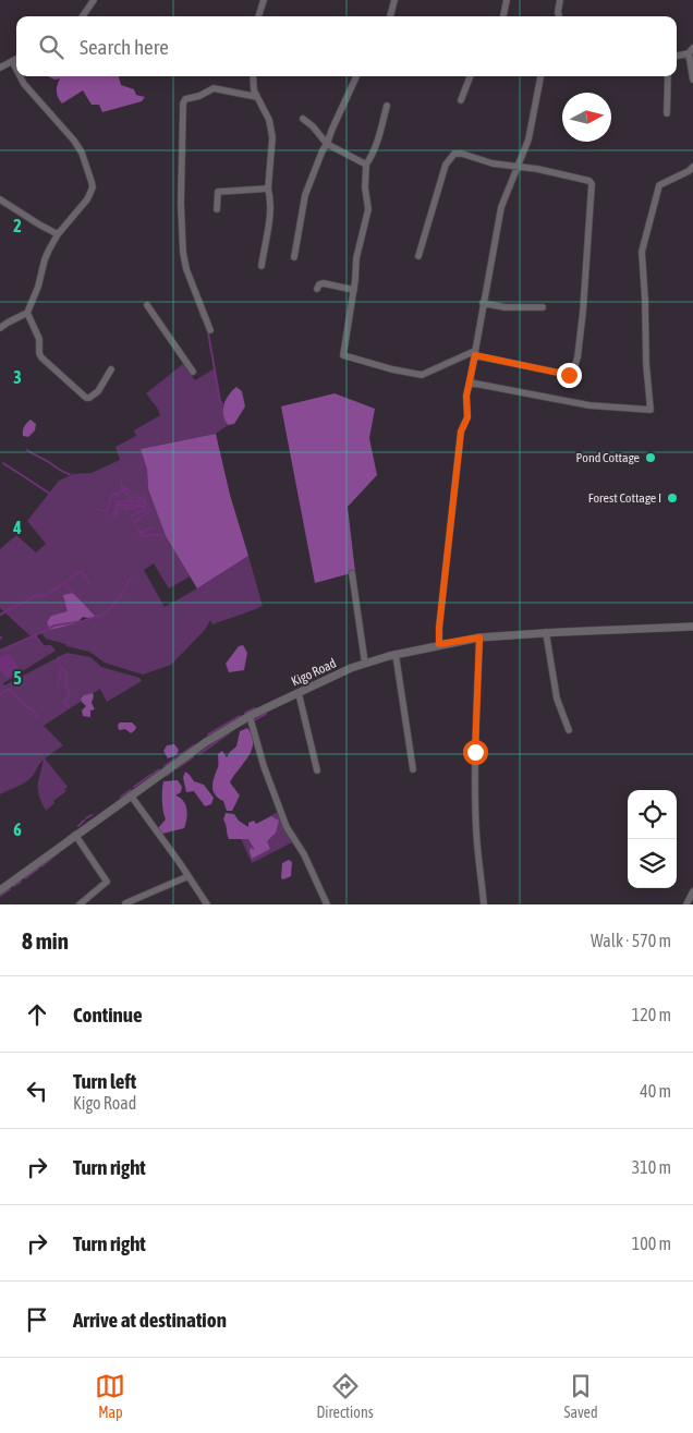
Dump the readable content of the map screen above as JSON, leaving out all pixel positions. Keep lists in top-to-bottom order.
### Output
{
  "streets": {
    "street": ["Kigo Road"]
  },
  "places": ["Pond Cottage", "Forest Cottage I"],
  "north": "right",
  "page": {
    "search": "Search here",
    "heading": ["8 min", "Walk · 570 m"],
    "list": [
      ["Continue", "120 m"],
      ["Turn left", "Kigo Road", "40 m"],
      ["Turn right", "310 m"],
      ["Turn right", "100 m"],
      "Arrive at destination"
    ],
    "nav": ["Map", "Directions", "Saved"]
  },
  "grid": {
    "rows": [
      "2",
      "3",
      "4",
      "5",
      "6"
    ]
  }
}
